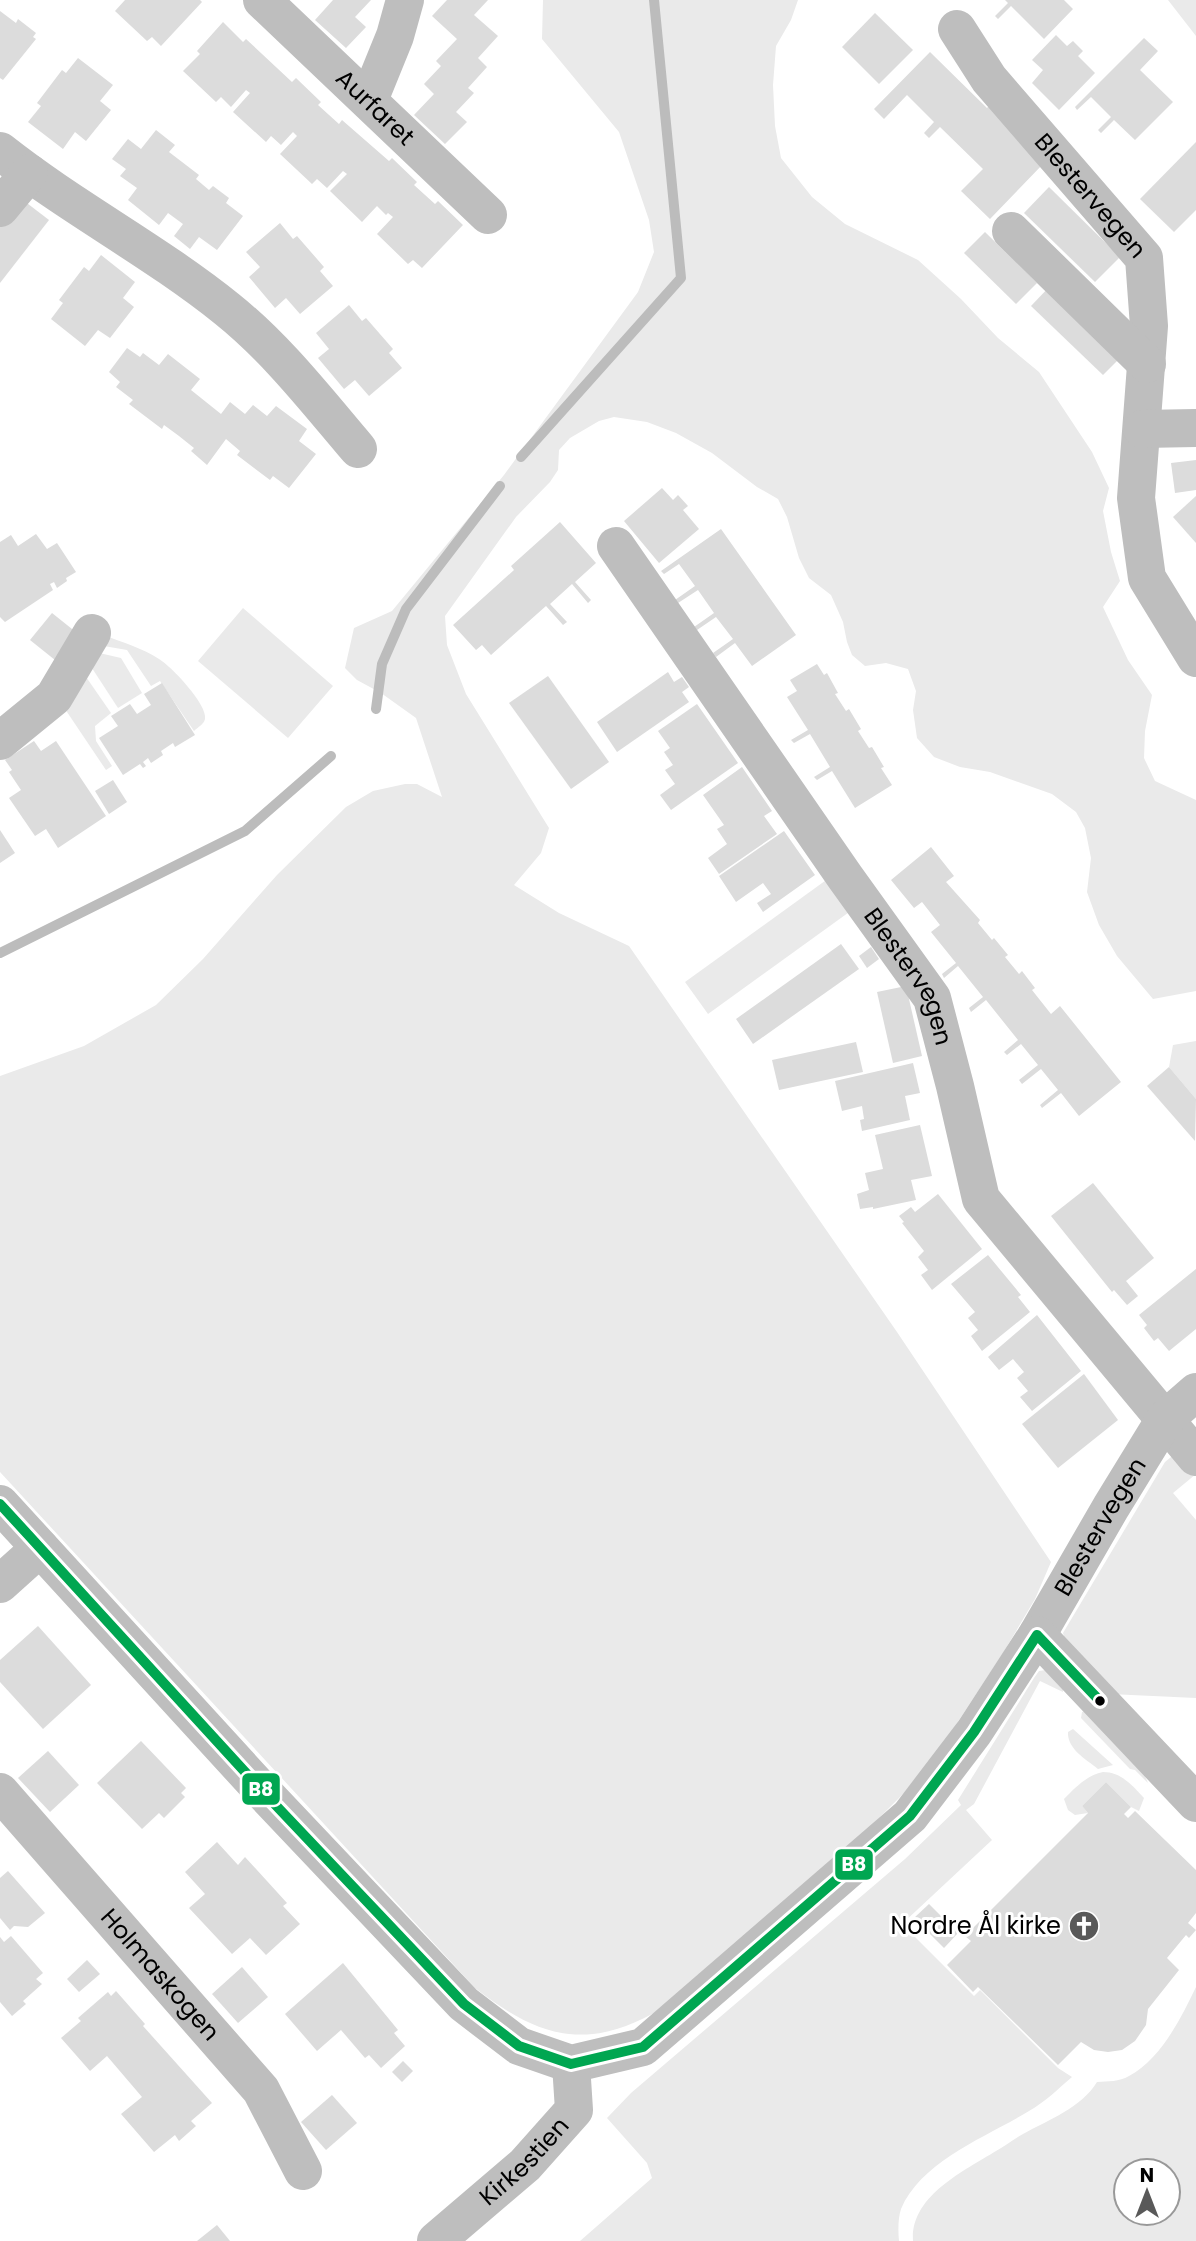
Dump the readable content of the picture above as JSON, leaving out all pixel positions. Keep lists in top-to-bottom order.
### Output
{
  "streets": {
    "street": [
      "Aurfaret",
      "Blestervegen",
      "Holmaskogen",
      "Kirkestien"
    ]
  },
  "crossings": [
    ["Blestervegen", "Kirkestien"]
  ],
  "places": {
    "church": ["Nordre Ål kirke"]
  },
  "lines": ["transit line B8"],
  "north": "top"
}
